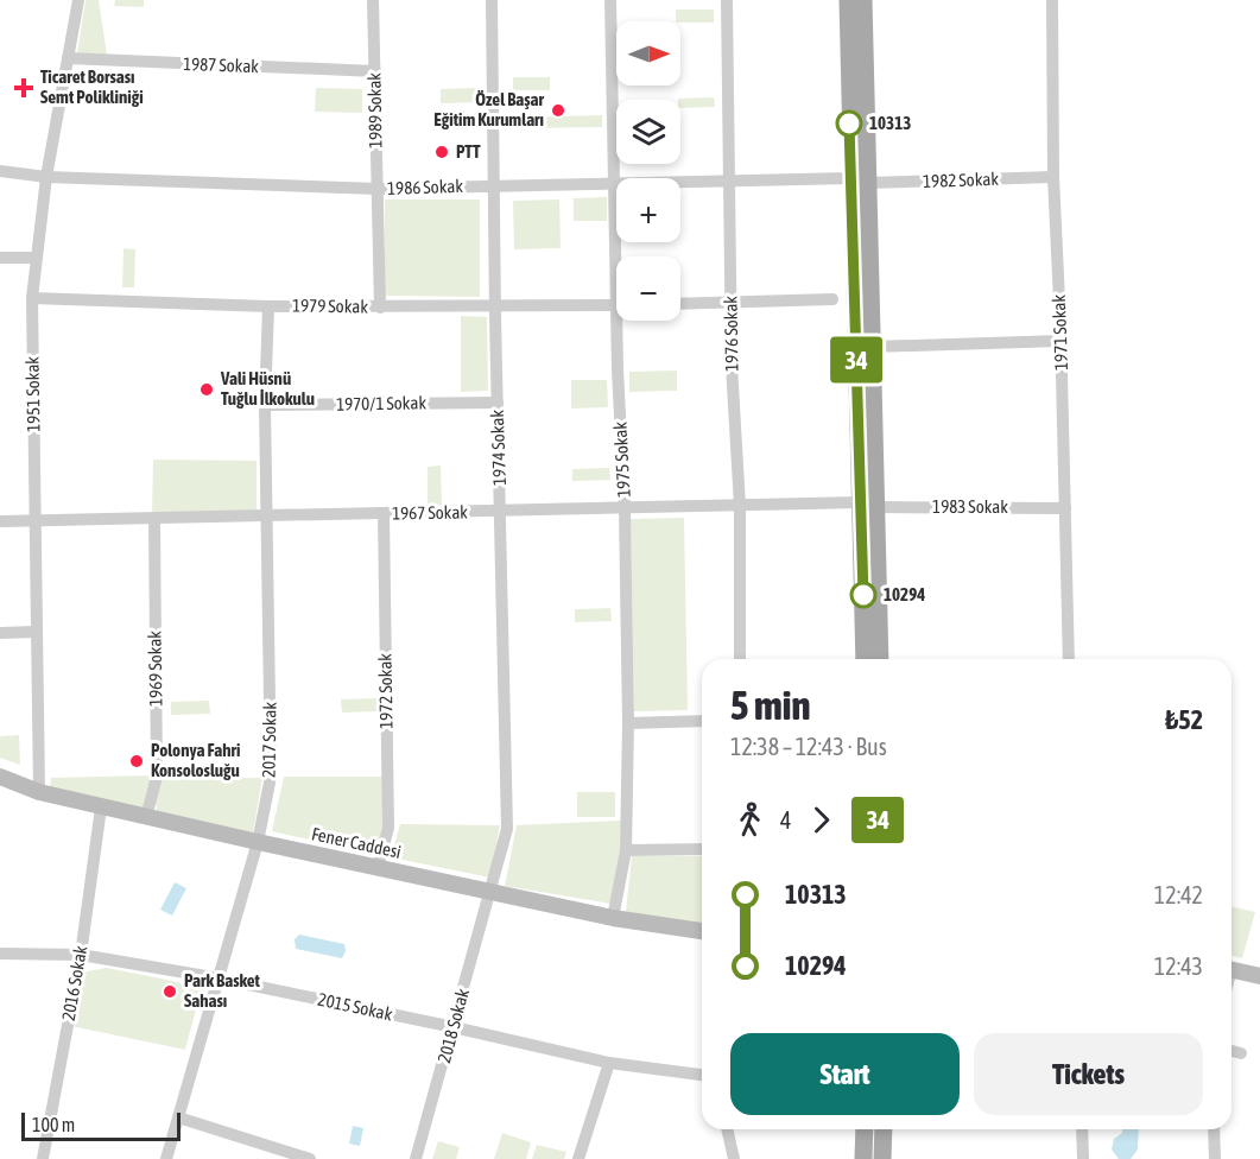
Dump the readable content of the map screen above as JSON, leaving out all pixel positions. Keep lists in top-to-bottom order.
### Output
{
  "streets": {
    "street": [
      "1987 Sokak",
      "1989 Sokak",
      "1982 Sokak",
      "1986 Sokak",
      "1979 Sokak",
      "1971 Sokak",
      "1976 Sokak",
      "1951 Sokak",
      "1970/1 Sokak",
      "1974 Sokak",
      "1975 Sokak",
      "1983 Sokak",
      "1967 Sokak",
      "1969 Sokak",
      "1972 Sokak",
      "2017 Sokak",
      "Fener Caddesi",
      "2016 Sokak",
      "2015 Sokak",
      "2018 Sokak"
    ]
  },
  "crossings": [
    ["1987 Sokak", "1989 Sokak"],
    ["1987 Sokak", "1951 Sokak"],
    ["1989 Sokak", "1986 Sokak"],
    ["1989 Sokak", "1979 Sokak"],
    ["1982 Sokak", "1986 Sokak"],
    ["1982 Sokak", "1971 Sokak"],
    ["1986 Sokak", "1976 Sokak"],
    ["1986 Sokak", "1951 Sokak"],
    ["1986 Sokak", "1974 Sokak"],
    ["1986 Sokak", "1975 Sokak"],
    ["1979 Sokak", "1951 Sokak"],
    ["1979 Sokak", "1974 Sokak"],
    ["1979 Sokak", "2017 Sokak"],
    ["1971 Sokak", "1983 Sokak"],
    ["1976 Sokak", "1967 Sokak"],
    ["1951 Sokak", "1967 Sokak"],
    ["1951 Sokak", "Fener Caddesi"],
    ["1970/1 Sokak", "1974 Sokak"],
    ["1970/1 Sokak", "2017 Sokak"],
    ["1974 Sokak", "1967 Sokak"],
    ["1974 Sokak", "Fener Caddesi"],
    ["1974 Sokak", "2018 Sokak"],
    ["1975 Sokak", "1967 Sokak"],
    ["1975 Sokak", "Fener Caddesi"],
    ["1983 Sokak", "1967 Sokak"],
    ["1967 Sokak", "1969 Sokak"],
    ["1967 Sokak", "1972 Sokak"],
    ["1967 Sokak", "2017 Sokak"],
    ["1969 Sokak", "Fener Caddesi"],
    ["1972 Sokak", "Fener Caddesi"],
    ["2017 Sokak", "Fener Caddesi"],
    ["2017 Sokak", "2015 Sokak"],
    ["Fener Caddesi", "2016 Sokak"],
    ["Fener Caddesi", "2018 Sokak"],
    ["2016 Sokak", "2015 Sokak"],
    ["2015 Sokak", "2018 Sokak"]
  ],
  "places": {
    "health": ["Ticaret Borsası Semt Polikliniği"],
    "other": [
      "Özel Başar Eğitim Kurumları",
      "10313",
      "PTT",
      "Vali Hüsnü Tuğlu İlkokulu",
      "10294",
      "Polonya Fahri Konsolosluğu",
      "Park Basket Sahası"
    ]
  },
  "lines": ["bus line 34"],
  "scale_bar": "100 m",
  "north": "right",
  "page": {
    "on_map": "34",
    "map_buttons": ["+", "−"],
    "heading": ["5 min", "12:38 – 12:43 · Bus", "₺52"],
    "legs": ["4", "34"],
    "list": [
      {
        "name": "10313",
        "value": "12:42"
      },
      {
        "name": "10294",
        "value": "12:43"
      }
    ],
    "buttons": ["Start", "Tickets"],
    "scale": "100 m"
  }
}
